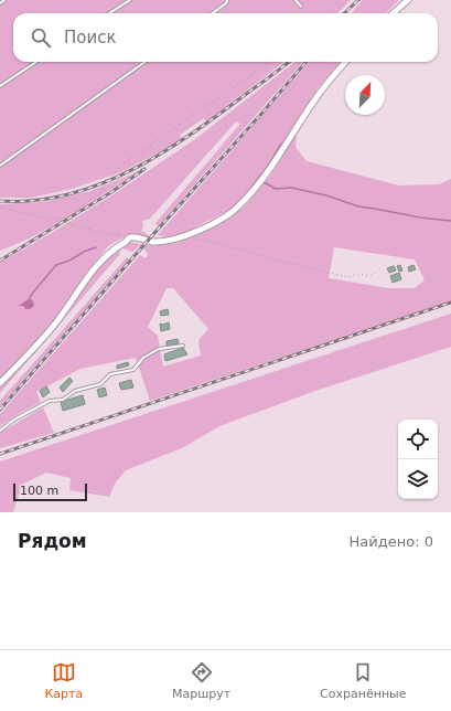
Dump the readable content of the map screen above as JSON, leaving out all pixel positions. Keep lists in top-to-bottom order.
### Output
{
  "scale_bar": "100 m",
  "north": "top right",
  "page": {
    "search": "Поиск",
    "scale": "100 m",
    "heading": ["Рядом", "Найдено: 0"],
    "nav": ["Карта", "Маршрут", "Сохранённые"]
  }
}
